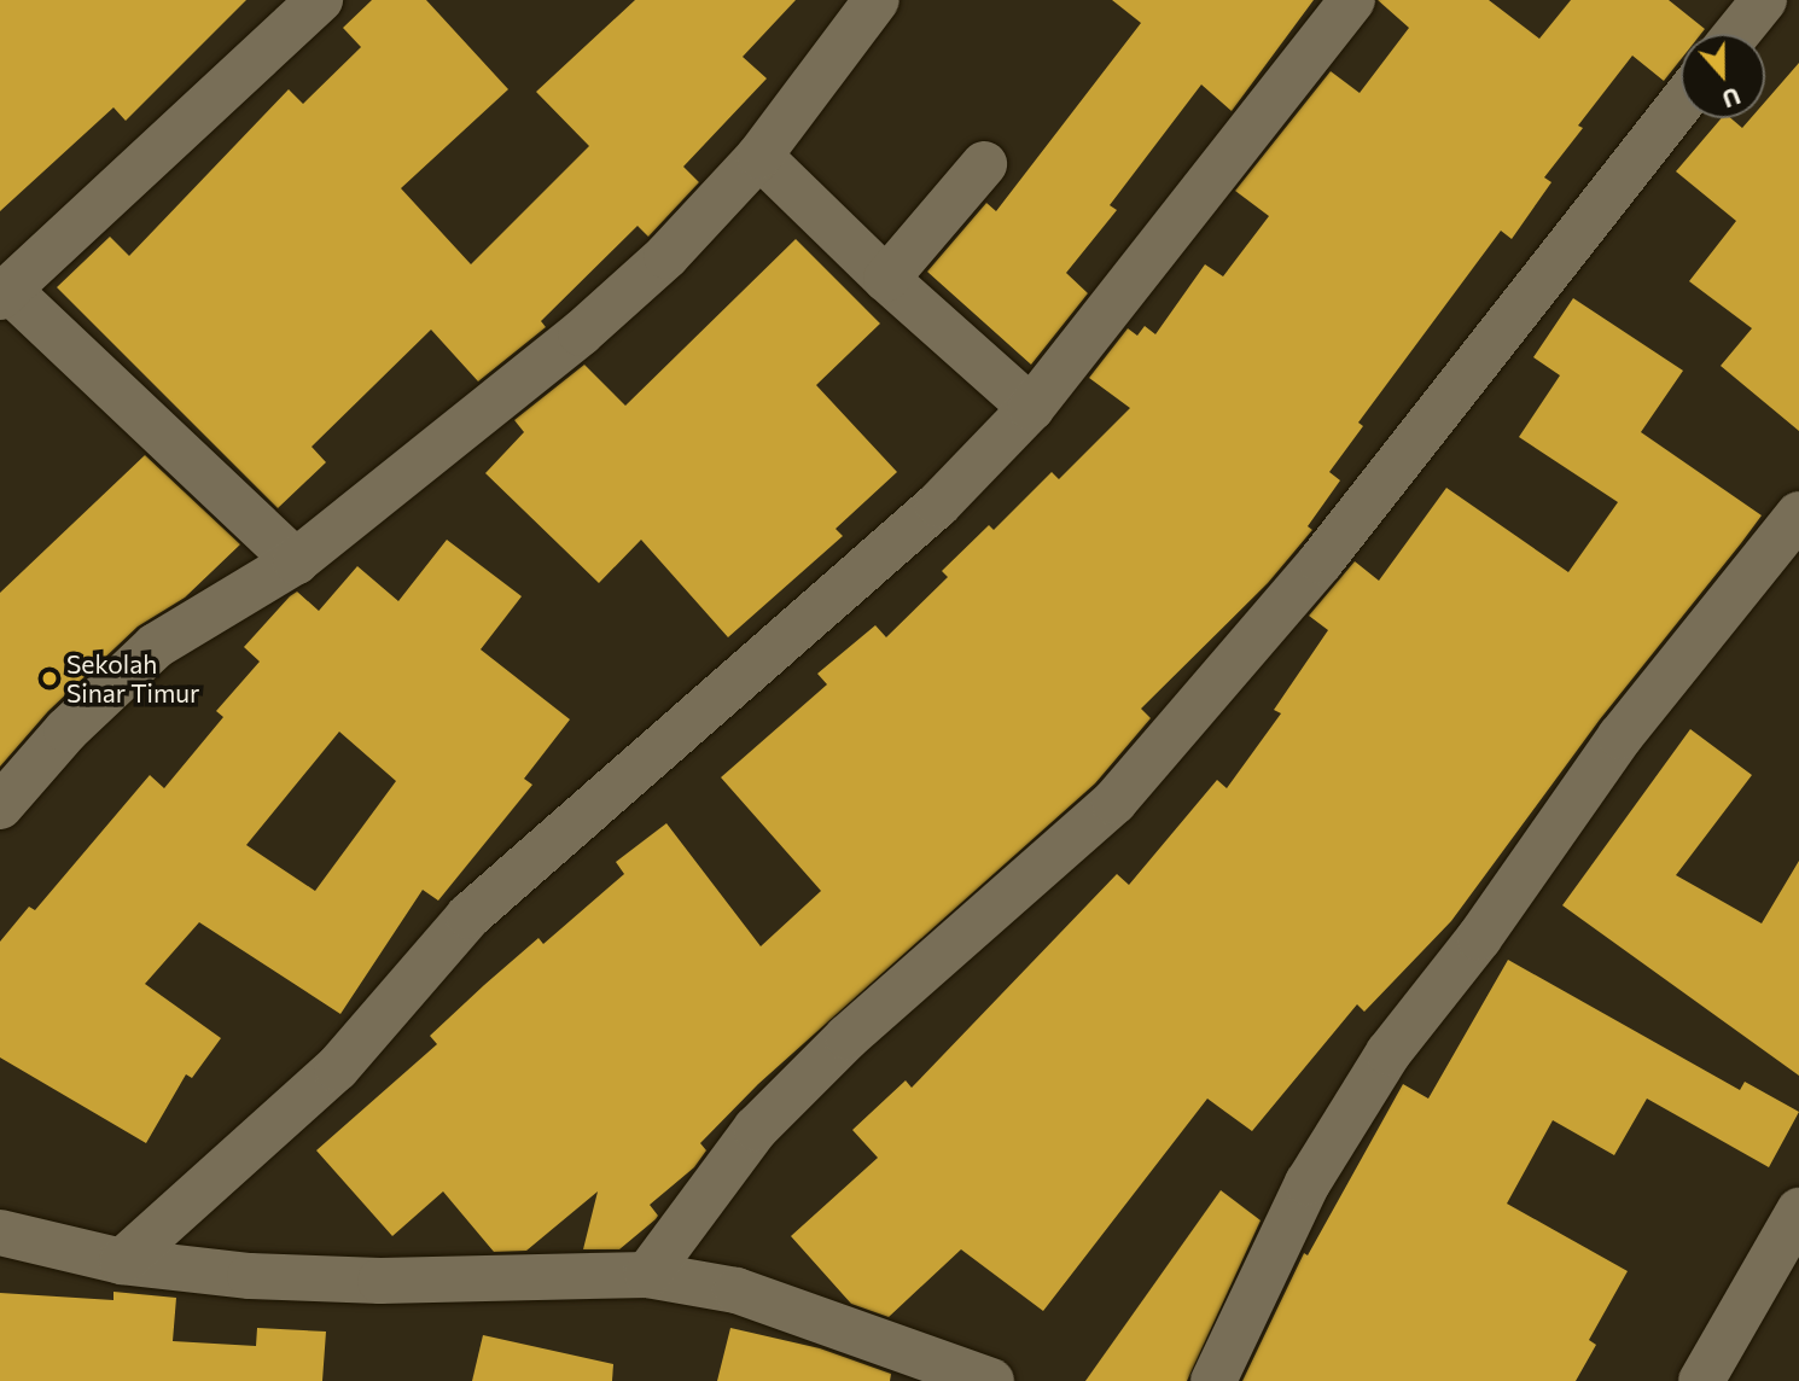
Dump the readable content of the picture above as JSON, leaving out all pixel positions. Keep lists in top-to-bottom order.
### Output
{
  "places": ["Sekolah Sinar Timur"],
  "north": "bottom"
}
